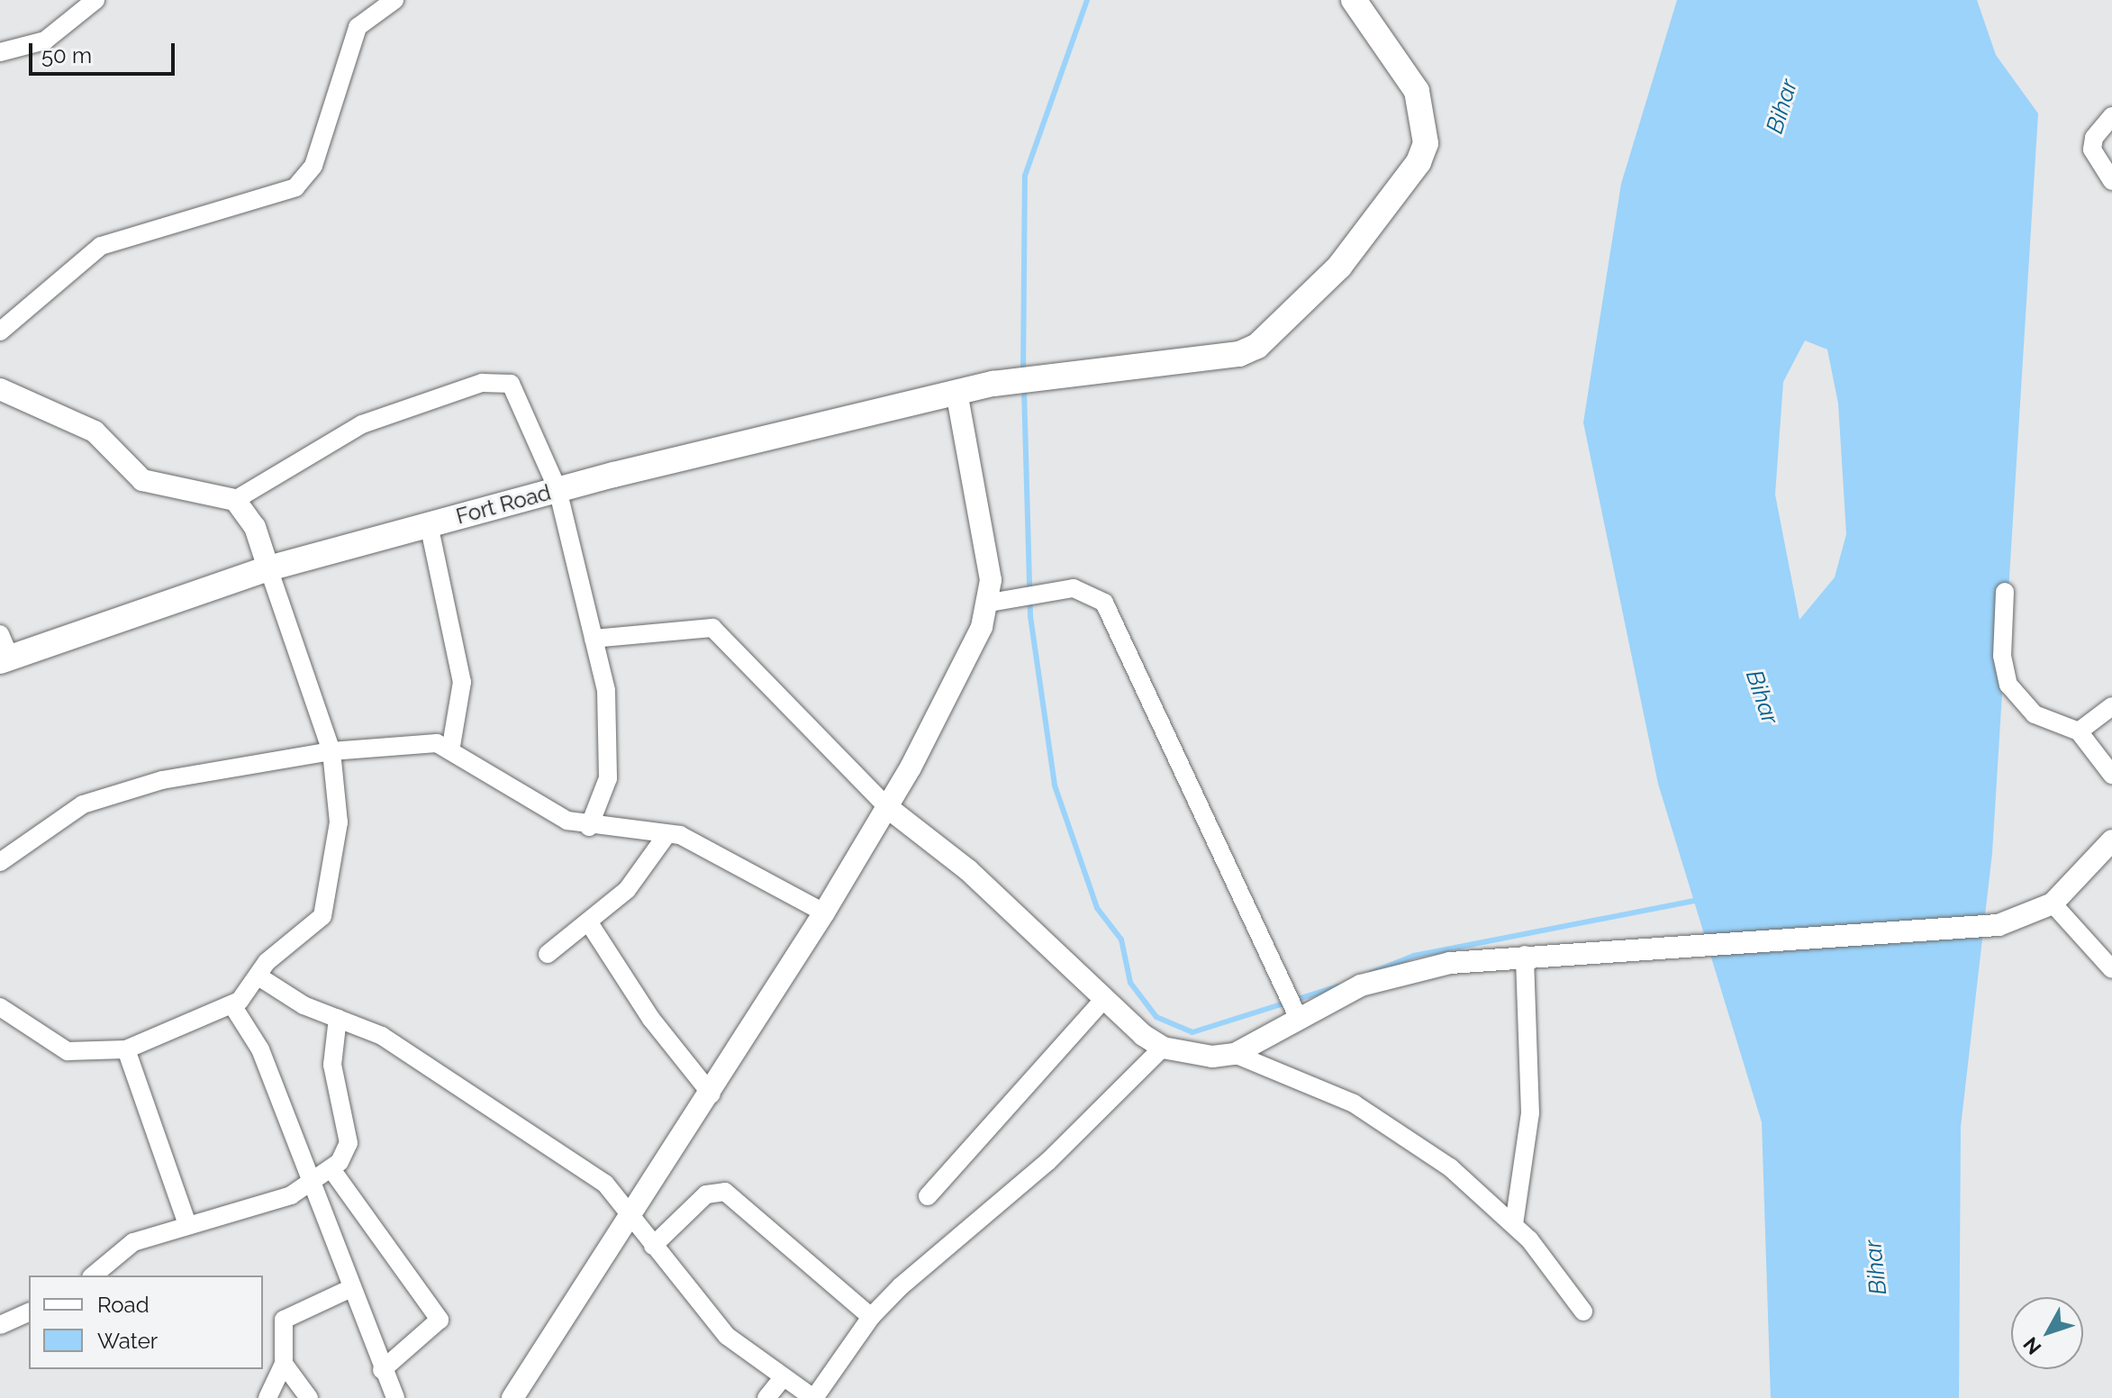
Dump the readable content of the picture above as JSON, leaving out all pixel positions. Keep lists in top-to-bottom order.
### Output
{
  "streets": {
    "main road": ["Fort Road"]
  },
  "water": ["Bihar"],
  "legend": ["Road", "Water"],
  "scale_bar": "50 m",
  "north": "bottom left"
}
